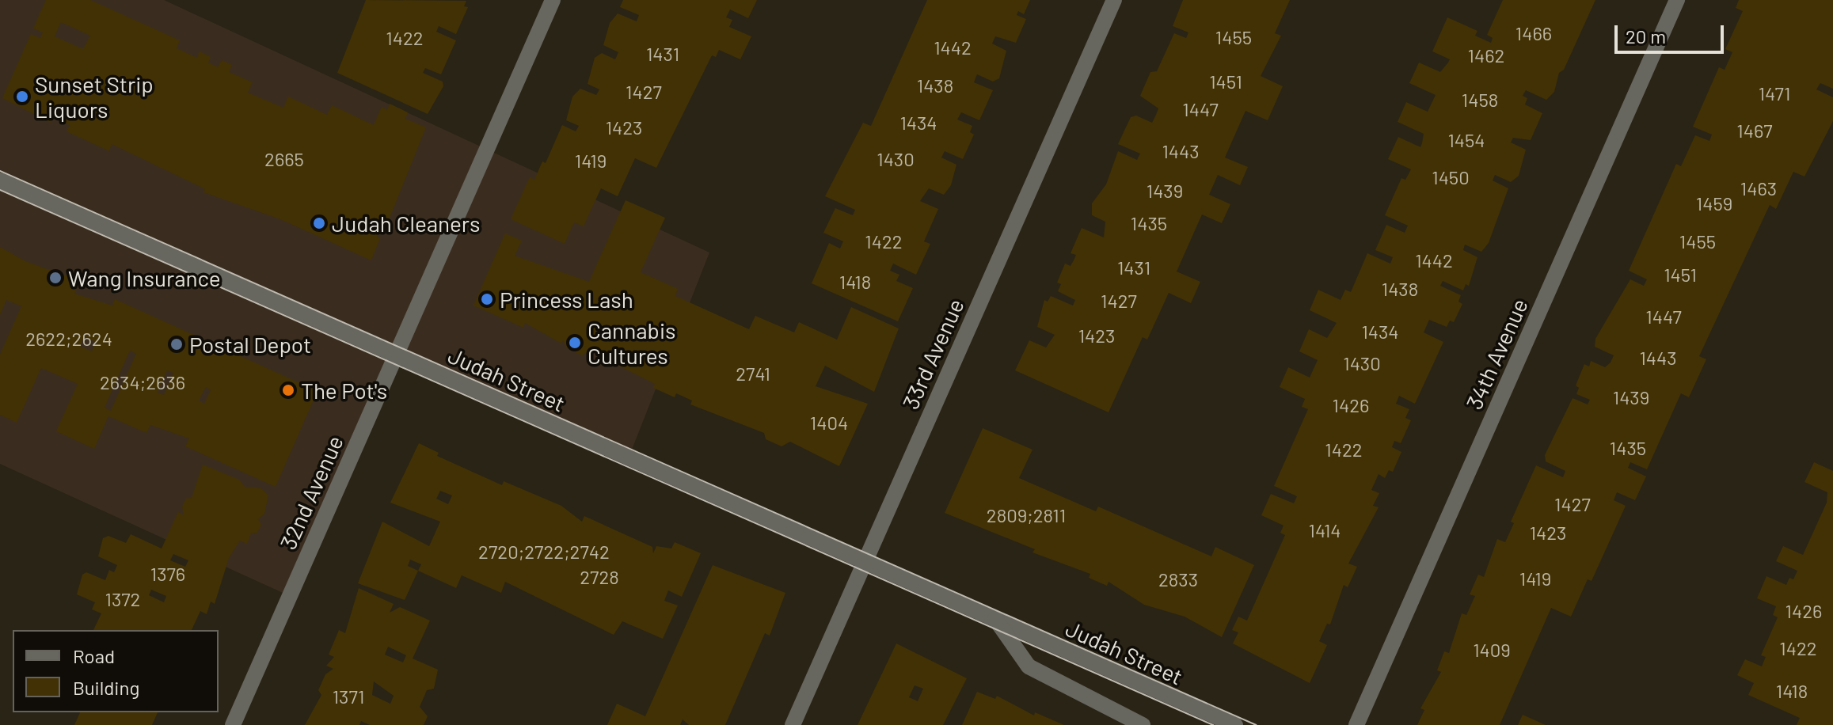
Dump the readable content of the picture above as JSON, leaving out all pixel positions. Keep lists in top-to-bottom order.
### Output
{
  "streets": {
    "street": [
      "33rd Avenue",
      "34th Avenue",
      "Judah Street",
      "32nd Avenue"
    ]
  },
  "crossings": [
    ["33rd Avenue", "Judah Street"],
    ["Judah Street", "32nd Avenue"]
  ],
  "places": [
    "Sunset Strip Liquors",
    "Judah Cleaners",
    "Wang Insurance",
    "Princess Lash",
    "Cannabis Cultures",
    "Postal Depot",
    "The Pot's"
  ],
  "house_numbers": [
    "1466",
    "1455",
    "1422",
    "1442",
    "1431",
    "1462",
    "1451",
    "1438",
    "1427",
    "1471",
    "1458",
    "1447",
    "1434",
    "1423",
    "1467",
    "1454",
    "1443",
    "2665",
    "1430",
    "1419",
    "1450",
    "1463",
    "1439",
    "1459",
    "1435",
    "1422",
    "1455",
    "1442",
    "1431",
    "1451",
    "1418",
    "1438",
    "1427",
    "1447",
    "1434",
    "1423",
    "2622;2624",
    "1443",
    "1430",
    "2741",
    "2634;2636",
    "1439",
    "1426",
    "1404",
    "1435",
    "1422",
    "1427",
    "2809;2811",
    "1414",
    "1423",
    "2720;2722;2742",
    "1376",
    "2728",
    "1419",
    "2833",
    "1372",
    "1426",
    "1422",
    "1409",
    "1418",
    "1371"
  ],
  "legend": ["Road", "Building"],
  "scale_bar": "20 m"
}
